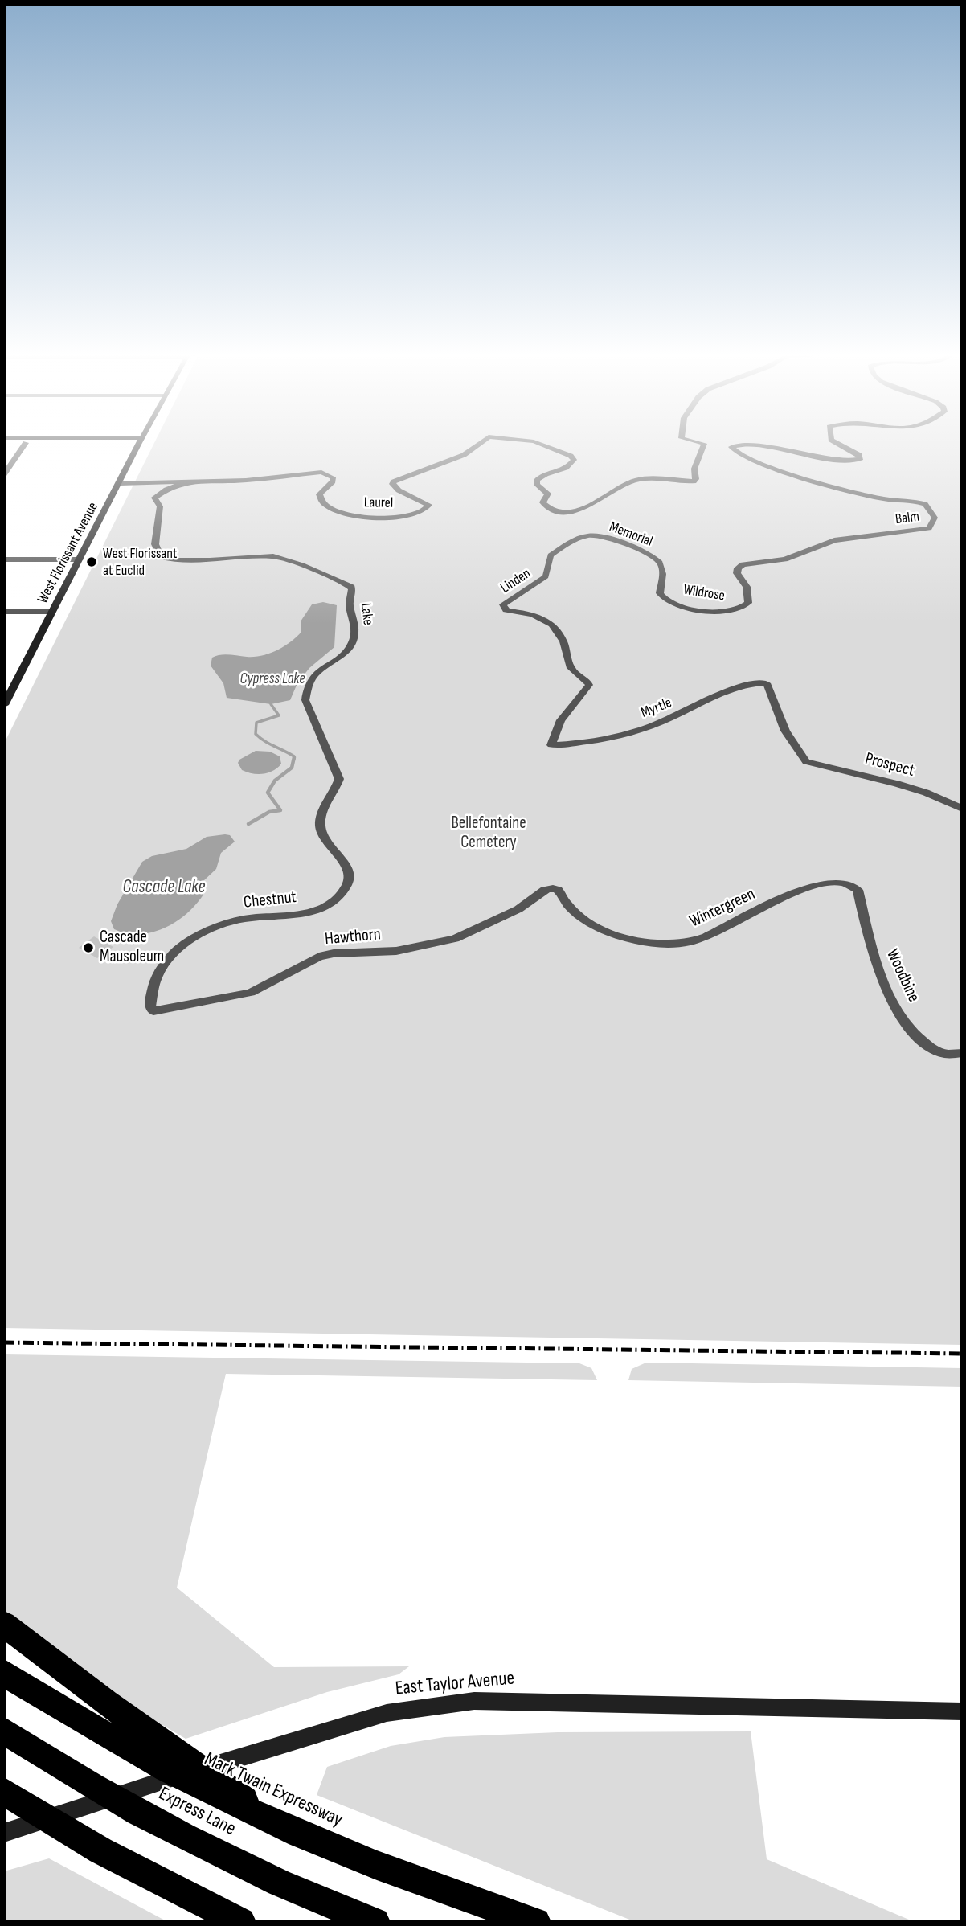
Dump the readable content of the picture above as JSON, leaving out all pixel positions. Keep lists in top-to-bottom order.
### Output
{
  "streets": {
    "highway": ["Mark Twain Expressway", "Express Lane"],
    "main road": ["West Florissant Avenue", "East Taylor Avenue"],
    "street": [
      "Laurel",
      "Balm",
      "Memorial",
      "Linden",
      "Wildrose",
      "Lake",
      "Myrtle",
      "Prospect",
      "Chestnut",
      "Wintergreen",
      "Hawthorn",
      "Woodbine"
    ]
  },
  "crossings": [
    ["Laurel", "Lake"],
    ["Balm", "Wildrose"],
    ["Memorial", "Linden"],
    ["Memorial", "Wildrose"],
    ["Linden", "Myrtle"],
    ["Lake", "Chestnut"],
    ["Myrtle", "Prospect"],
    ["Chestnut", "Hawthorn"],
    ["Wintergreen", "Hawthorn"],
    ["Wintergreen", "Woodbine"]
  ],
  "water": ["Cypress Lake", "Cascade Lake"],
  "parks": ["Bellefontaine Cemetery"],
  "places": ["West Florissant at Euclid", "Cascade Mausoleum"]
}
